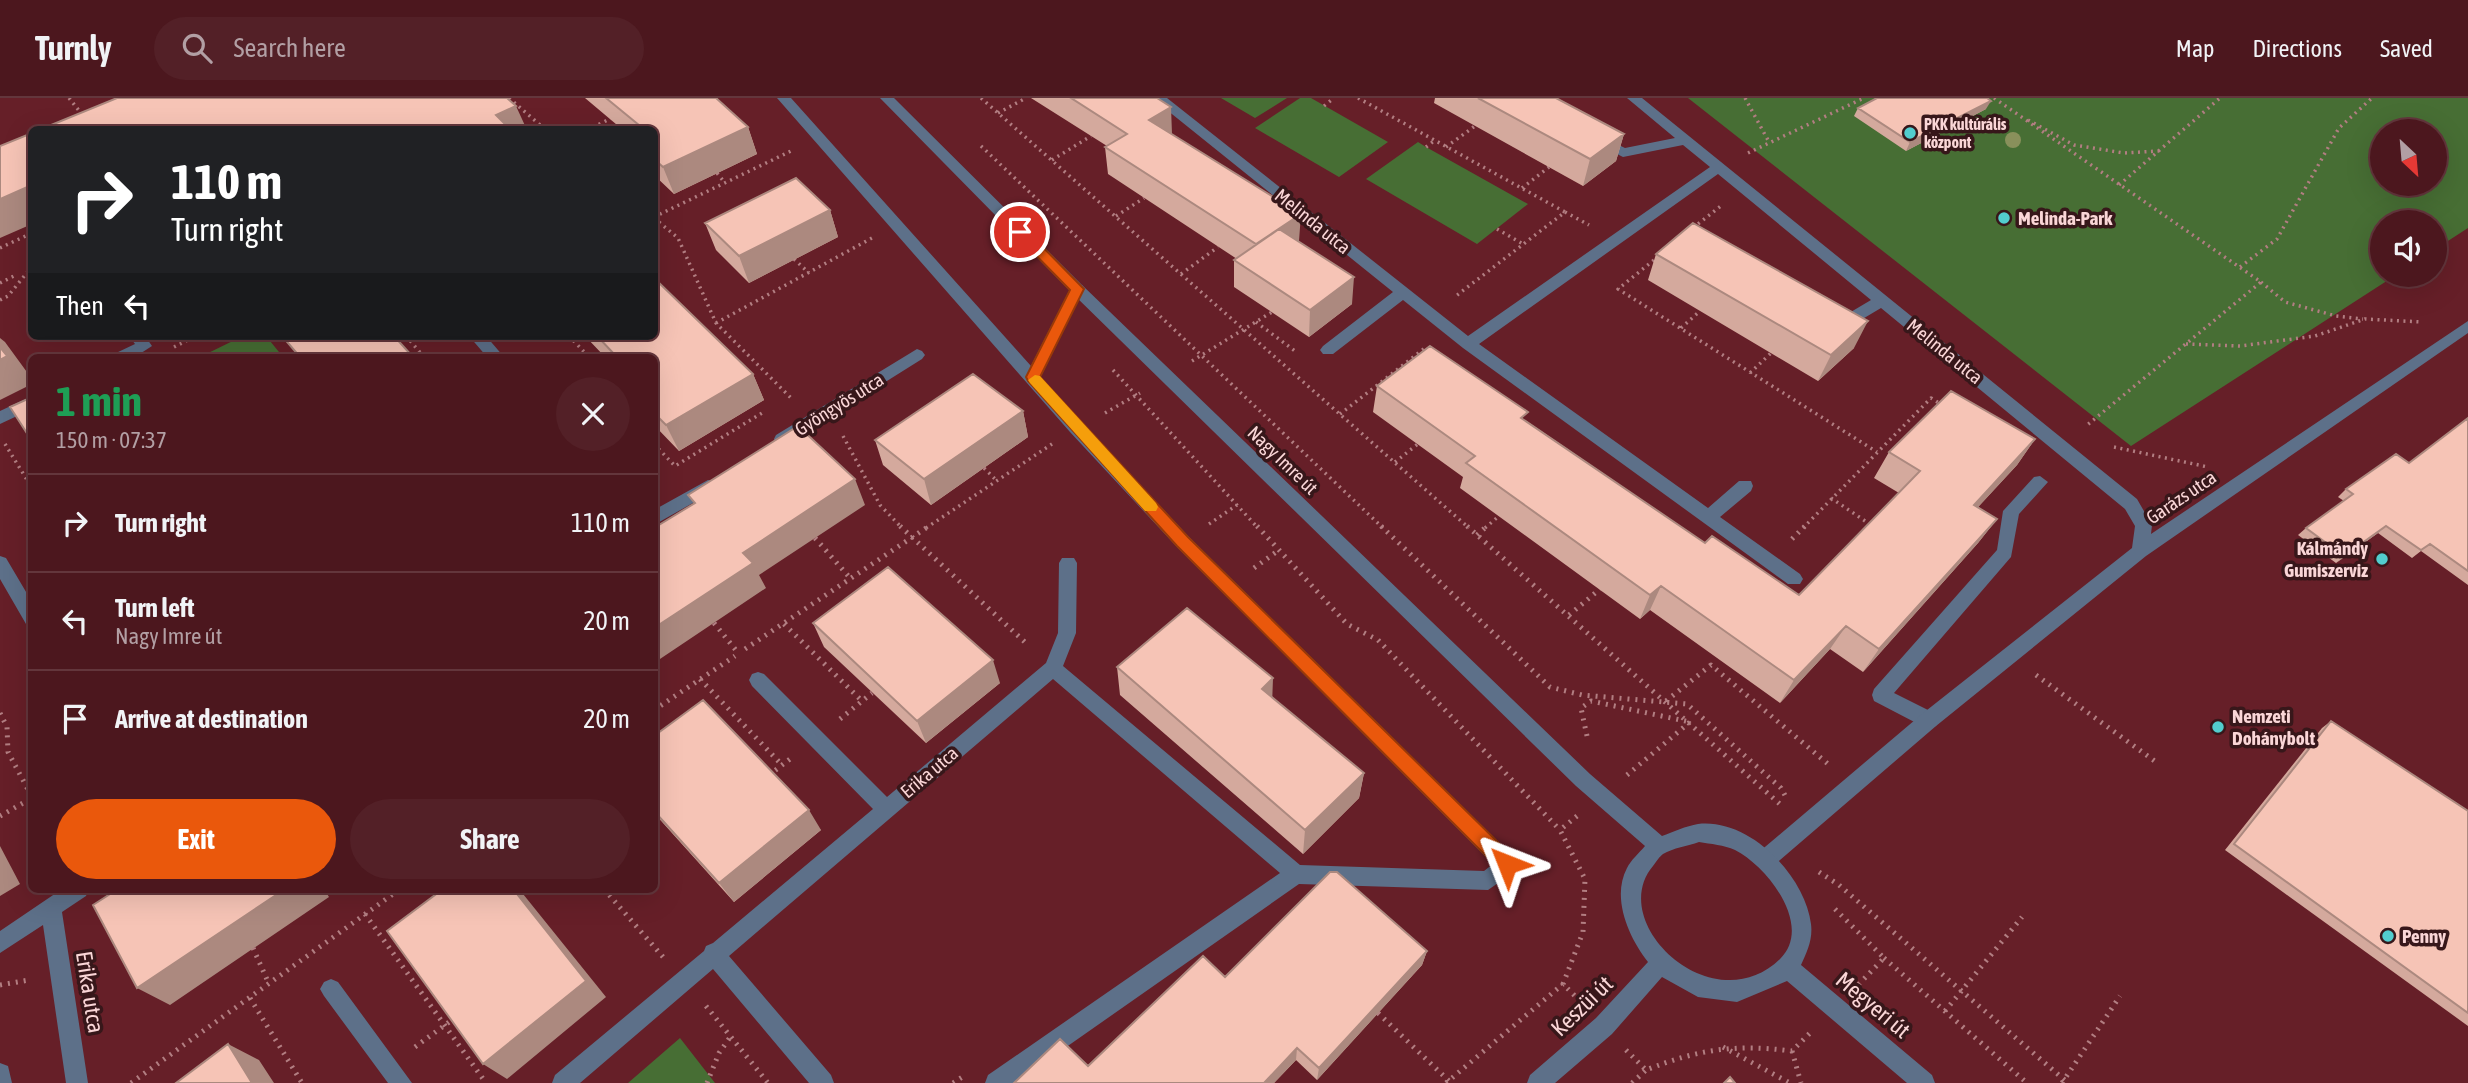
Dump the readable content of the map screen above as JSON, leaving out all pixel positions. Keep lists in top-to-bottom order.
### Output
{
  "streets": {
    "street": [
      "Melinda utca",
      "Gyöngyös utca",
      "Nagy Imre út",
      "Garázs utca",
      "Erika utca",
      "Megyeri út",
      "Keszüi út"
    ]
  },
  "crossings": [
    ["Melinda utca", "Garázs utca"],
    ["Nagy Imre út", "Megyeri út"],
    ["Nagy Imre út", "Keszüi út"],
    ["Megyeri út", "Keszüi út"]
  ],
  "places": [
    "PKK kultúrális központ",
    "Melinda-Park",
    "Kálmándy Gumiszerviz",
    "Nemzeti Dohánybolt",
    "Penny"
  ],
  "north": "bottom right",
  "page": {
    "header": "Turnly",
    "search": "Search here",
    "nav": ["Map", "Directions", "Saved"],
    "turn": ["110 m", "Turn right"],
    "then": "Then",
    "heading": ["1 min", "150 m · 07:37"],
    "list": [
      {
        "name": "Turn right",
        "value": "110 m"
      },
      {
        "name": "Turn left",
        "note": "Nagy Imre út",
        "value": "20 m"
      },
      {
        "name": "Arrive at destination",
        "value": "20 m"
      }
    ],
    "buttons": ["Exit", "Share"]
  }
}
